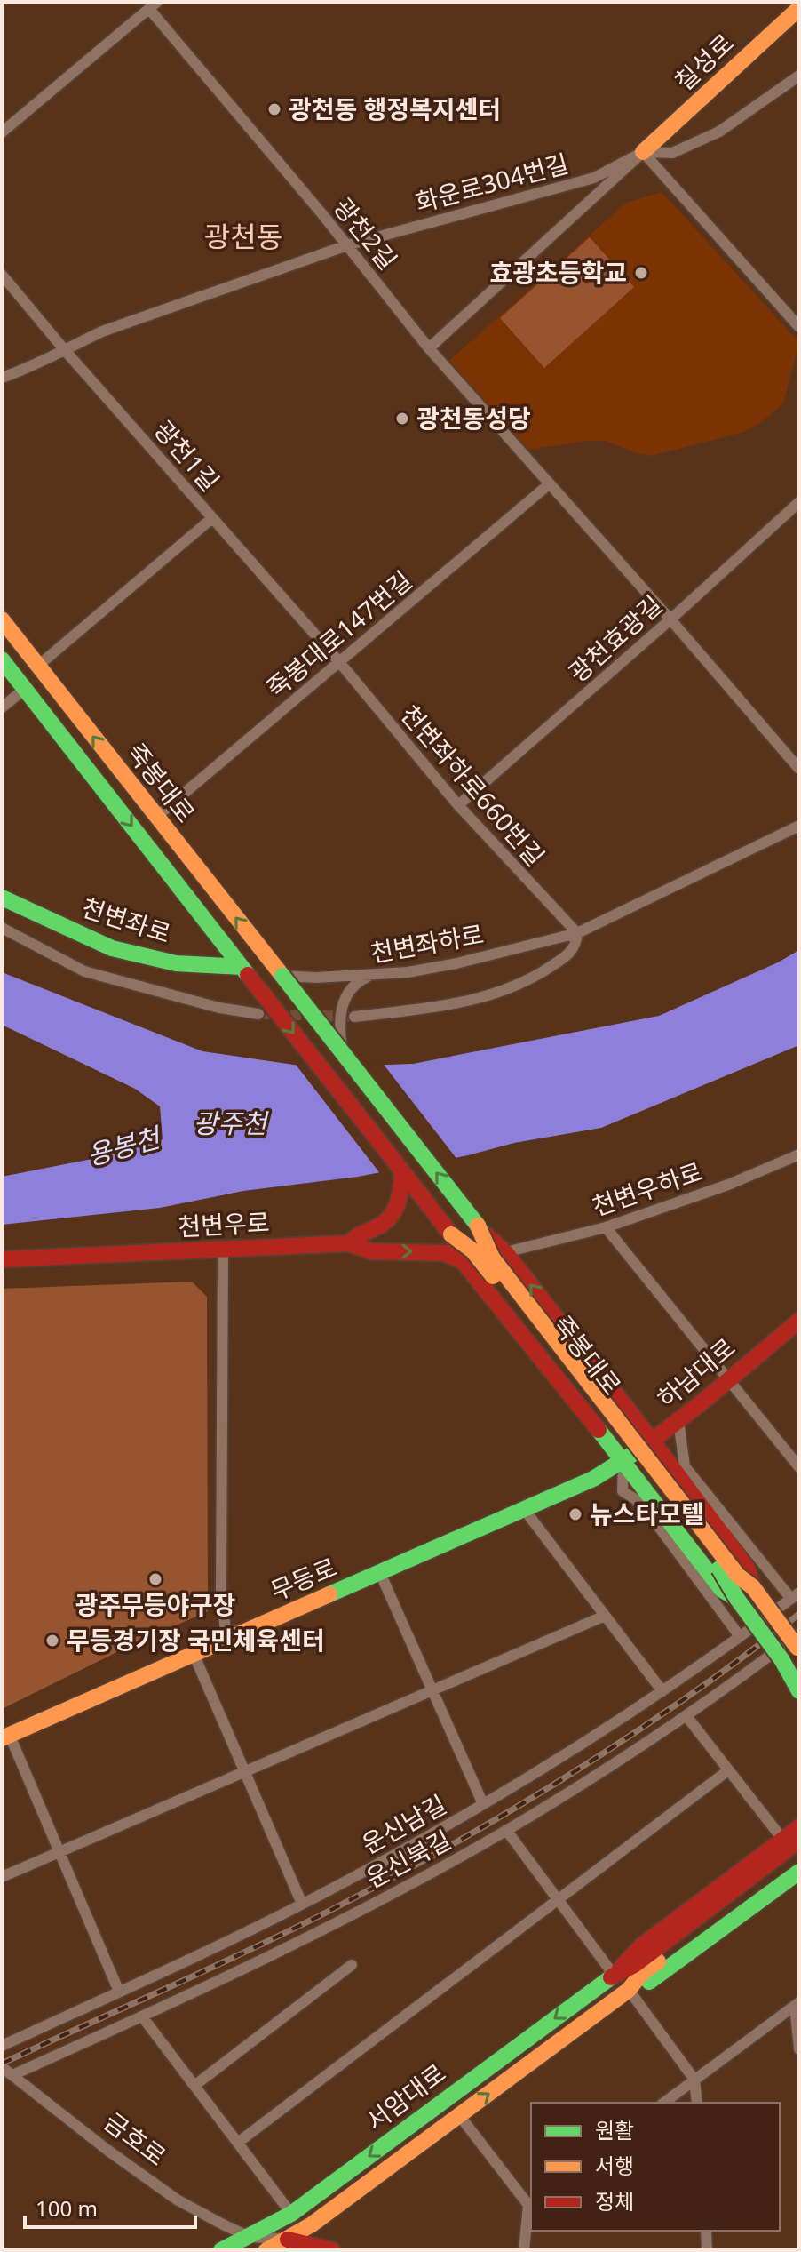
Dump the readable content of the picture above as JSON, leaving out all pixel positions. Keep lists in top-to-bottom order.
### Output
{
  "streets": {
    "main road": [
      "칠성로",
      "죽봉대로",
      "천변좌로",
      "천변우로",
      "하남대로",
      "무등로",
      "서암대로",
      "금호로"
    ],
    "street": [
      "화운로304번길",
      "광천2길",
      "광천1길",
      "죽봉대로147번길",
      "광천효광길",
      "천변좌하로660번길",
      "천변좌하로",
      "천변우하로",
      "운신남길",
      "운신북길"
    ]
  },
  "crossings": [
    ["칠성로", "화운로304번길"],
    ["화운로304번길", "광천2길"],
    ["화운로304번길", "광천1길"],
    ["광천2길", "죽봉대로147번길"],
    ["광천2길", "광천효광길"],
    ["광천1길", "죽봉대로147번길"],
    ["광천1길", "천변좌하로660번길"],
    ["죽봉대로147번길", "죽봉대로"],
    ["죽봉대로147번길", "천변좌하로660번길"],
    ["광천효광길", "천변좌하로660번길"],
    ["죽봉대로", "천변좌로"],
    ["죽봉대로", "천변좌하로"],
    ["죽봉대로", "천변우로"],
    ["천변좌하로660번길", "천변좌하로"],
    ["하남대로", "무등로"],
    ["운신북길", "금호로"],
    ["서암대로", "금호로"]
  ],
  "districts": ["광천동"],
  "water": ["광주천", "용봉천"],
  "places": [
    "광천동 행정복지센터",
    "효광초등학교",
    "광천동성당",
    "뉴스타모텔",
    "광주무등야구장",
    "무등경기장 국민체육센터"
  ],
  "legend": ["원활", "서행", "정체"],
  "scale_bar": "100 m"
}
